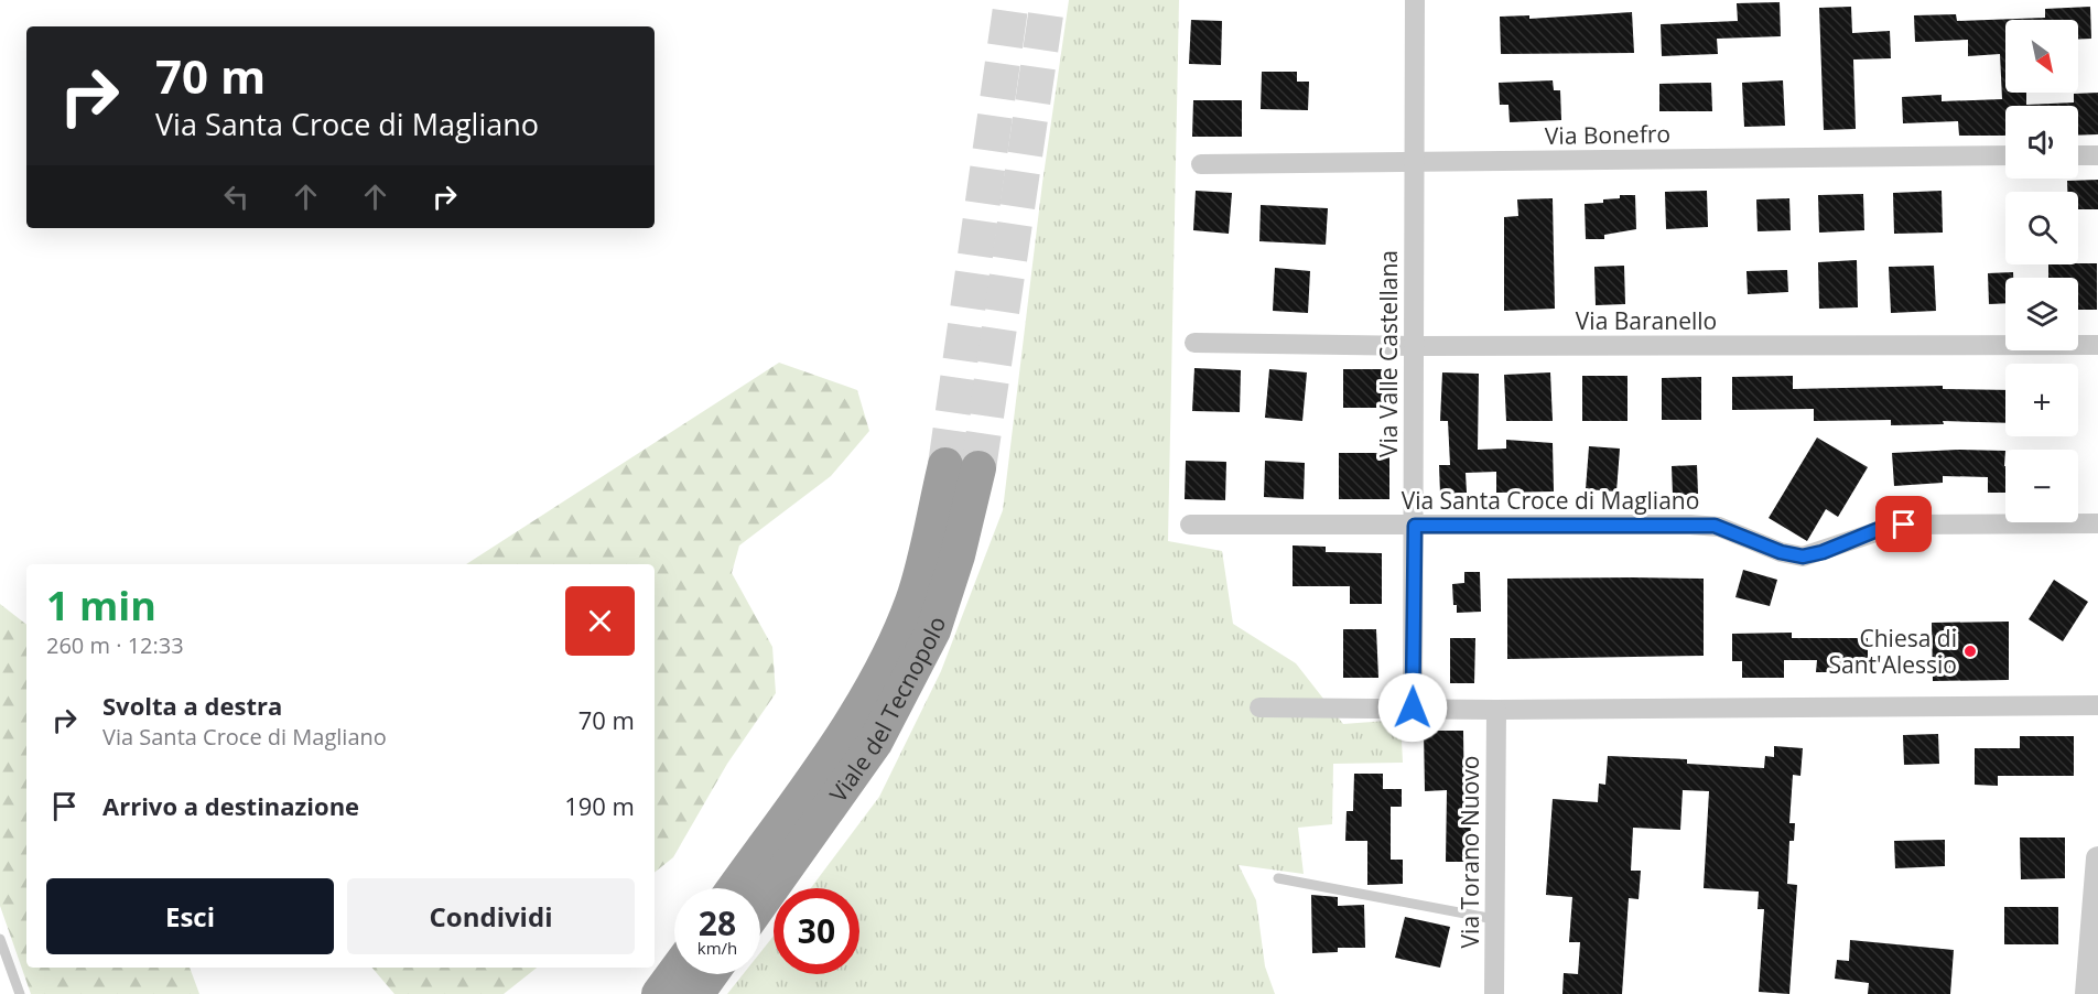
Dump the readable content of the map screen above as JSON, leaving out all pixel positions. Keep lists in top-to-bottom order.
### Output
{
  "streets": {
    "highway": ["Viale del Tecnopolo"],
    "street": [
      "Via Bonefro",
      "Via Baranello",
      "Via Valle Castellana",
      "Via Santa Croce di Magliano",
      "Via Torano Nuovo"
    ]
  },
  "crossings": [
    ["Via Bonefro", "Via Valle Castellana"],
    ["Via Baranello", "Via Valle Castellana"],
    ["Via Valle Castellana", "Via Santa Croce di Magliano"]
  ],
  "places": ["Chiesa di Sant'Alessio"],
  "north": "bottom right",
  "page": {
    "map_buttons": ["+", "−"],
    "turn": ["70 m", "Via Santa Croce di Magliano"],
    "heading": ["1 min", "260 m · 12:33"],
    "list": [
      {
        "name": "Svolta a destra",
        "note": "Via Santa Croce di Magliano",
        "value": "70 m"
      },
      {
        "name": "Arrivo a destinazione",
        "value": "190 m"
      }
    ],
    "buttons": ["Esci", "Condividi"],
    "speed": "28 km/h",
    "limit": "30"
  }
}
